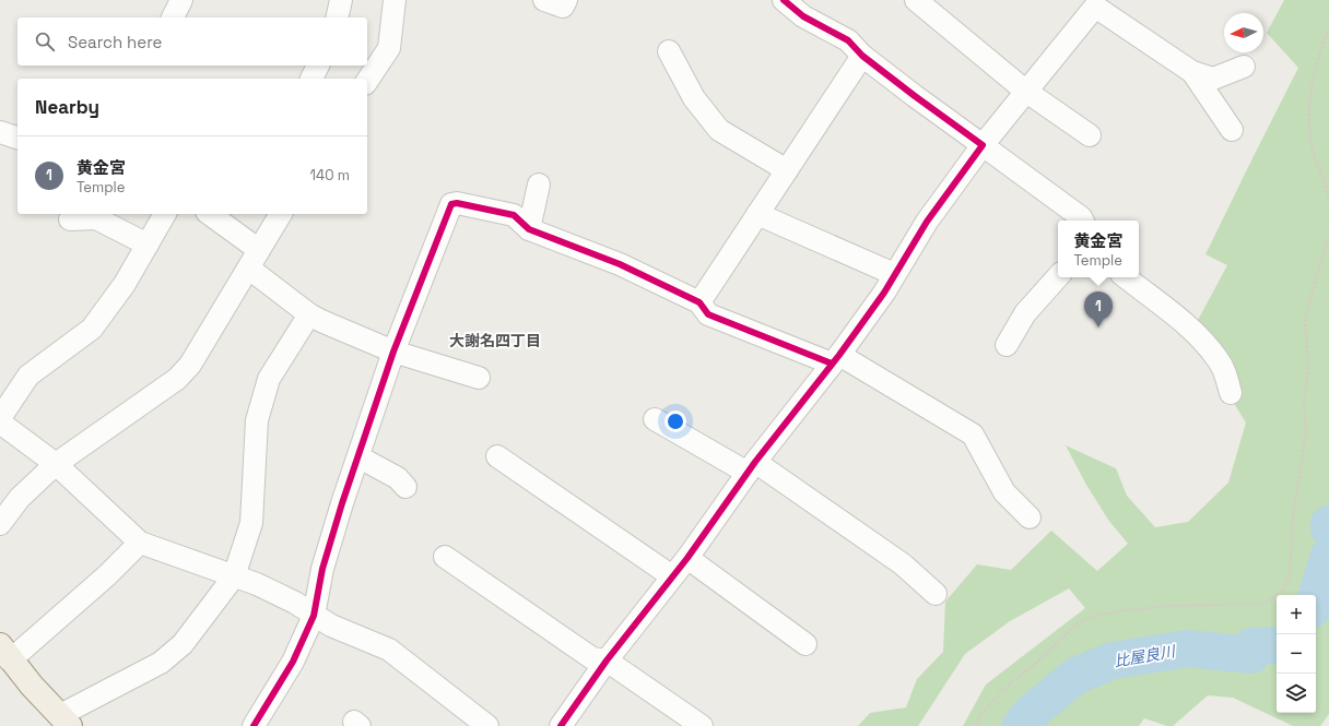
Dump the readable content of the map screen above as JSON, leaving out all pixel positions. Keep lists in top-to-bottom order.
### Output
{
  "districts": ["大謝名四丁目"],
  "water": ["比屋良川"],
  "north": "left",
  "page": {
    "search": "Search here",
    "heading": "Nearby",
    "list": [
      {
        "mark": "1",
        "name": "黄金宮",
        "note": "Temple",
        "value": "140 m"
      }
    ],
    "popup": ["黄金宮", "Temple"],
    "pins": "1",
    "map_buttons": ["+", "−"]
  }
}
